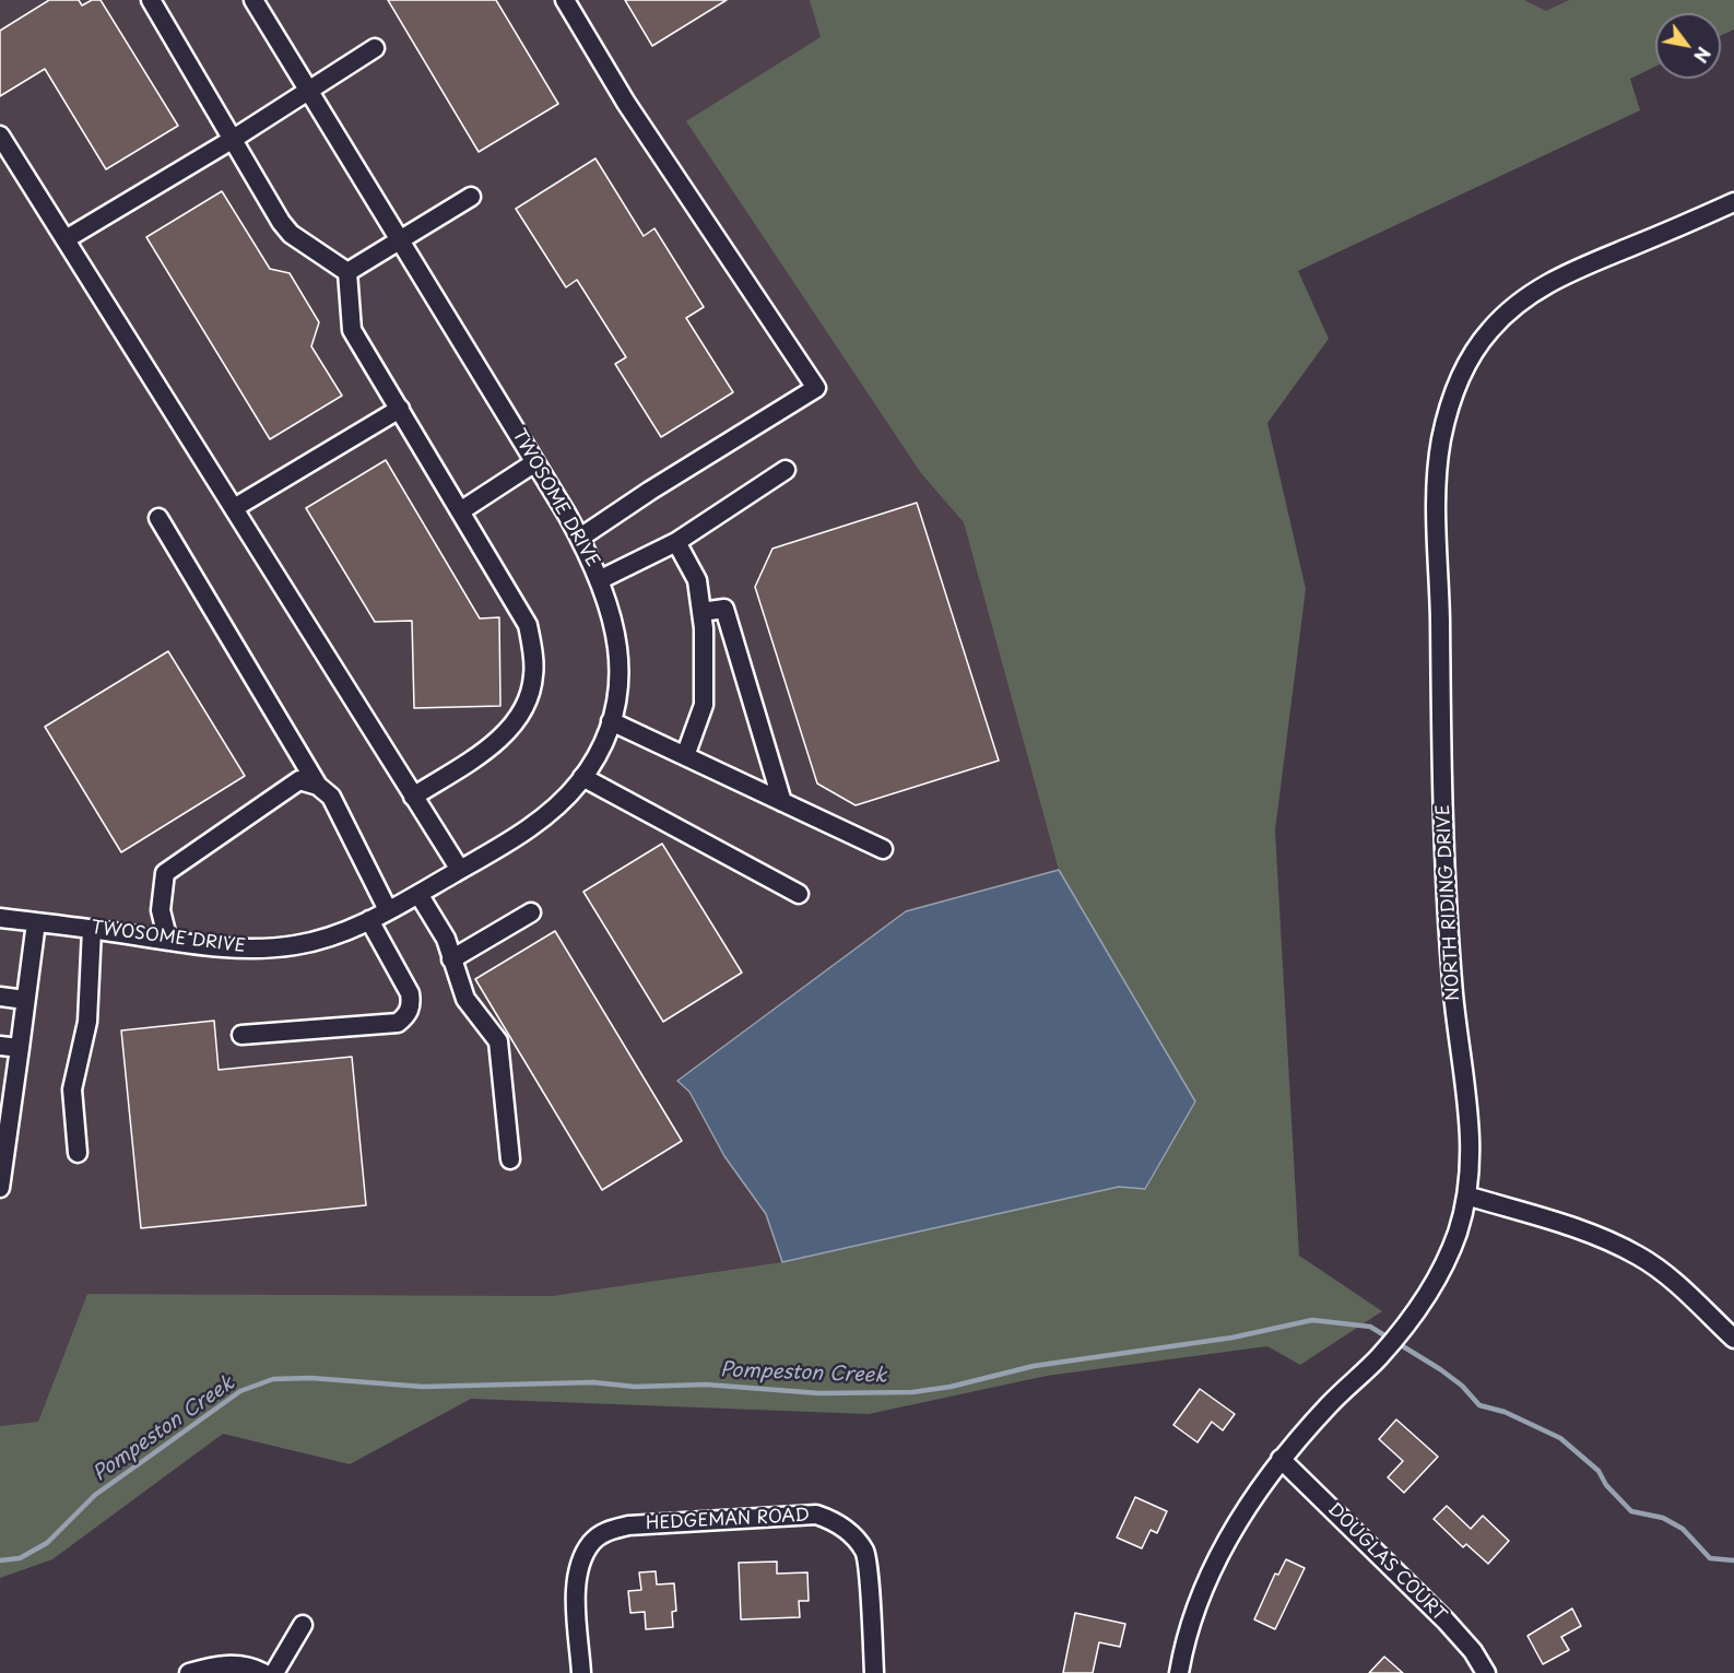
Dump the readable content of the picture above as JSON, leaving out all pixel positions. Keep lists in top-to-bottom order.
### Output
{
  "streets": {
    "street": [
      "TWOSOME DRIVE",
      "NORTH RIDING DRIVE",
      "HEDGEMAN ROAD",
      "DOUGLAS COURT"
    ]
  },
  "crossings": [
    ["NORTH RIDING DRIVE", "DOUGLAS COURT"]
  ],
  "water": ["Pompeston Creek"],
  "north": "bottom right"
}
